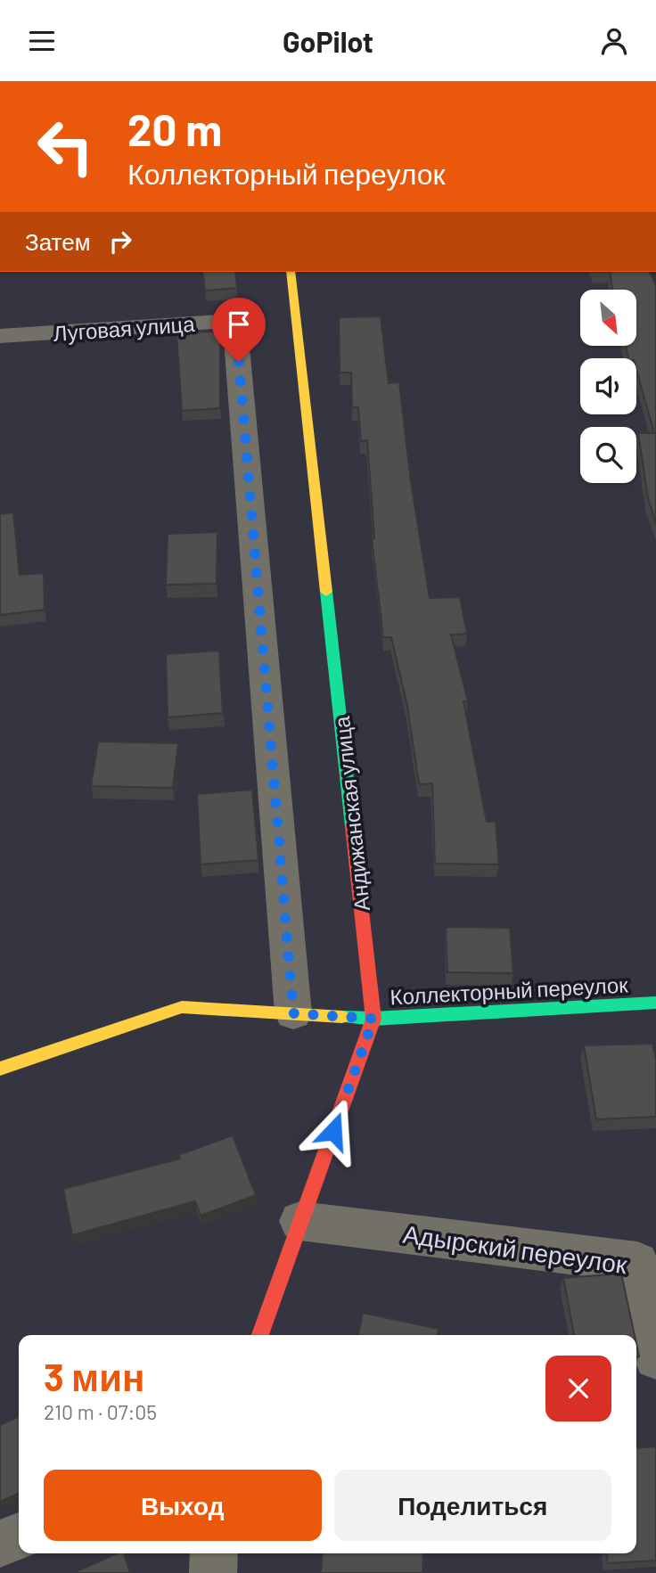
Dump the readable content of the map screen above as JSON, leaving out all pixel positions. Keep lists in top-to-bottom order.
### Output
{
  "streets": {
    "street": [
      "Луговая улица",
      "Андижанская улица",
      "Коллекторный переулок",
      "Адырский переулок"
    ]
  },
  "crossings": [
    ["Луговая улица", "Коллекторный переулок"],
    ["Андижанская улица", "Коллекторный переулок"],
    ["Андижанская улица", "Адырский переулок"]
  ],
  "north": "bottom right",
  "page": {
    "header": "GoPilot",
    "turn": ["20 m", "Коллекторный переулок"],
    "then": "Затем",
    "heading": ["3 мин", "210 m · 07:05"],
    "buttons": ["Выход", "Поделиться"]
  }
}
